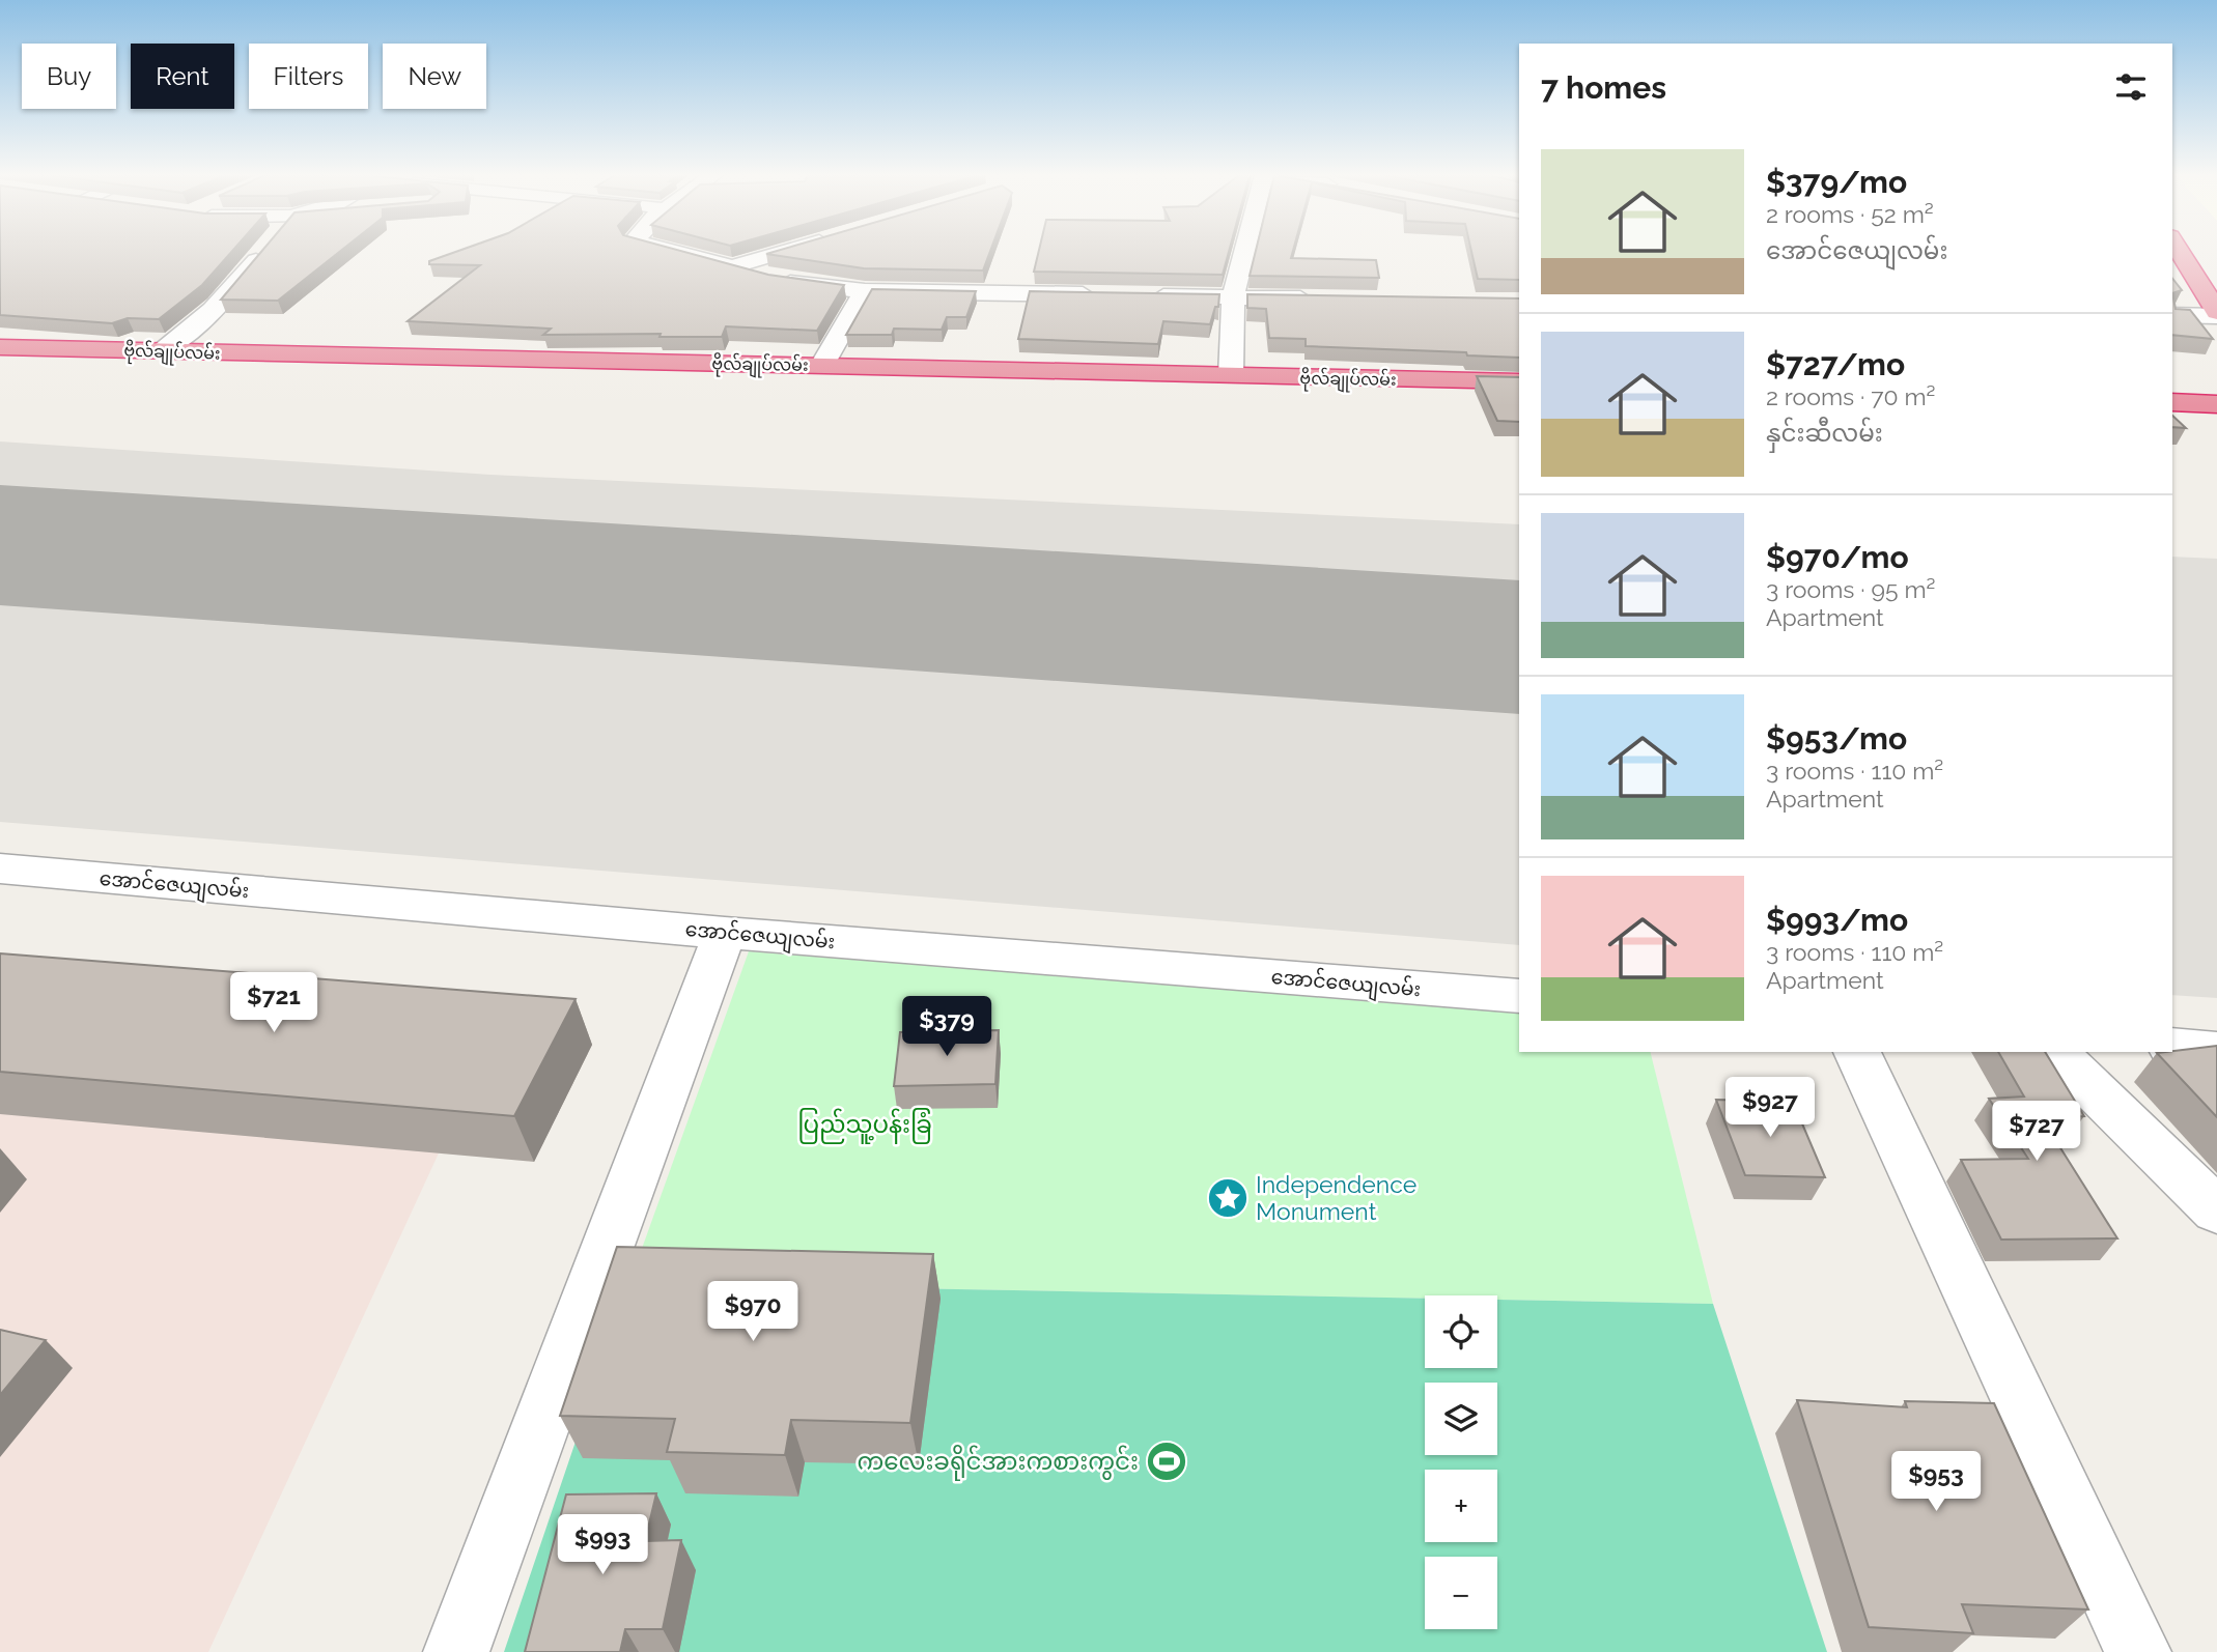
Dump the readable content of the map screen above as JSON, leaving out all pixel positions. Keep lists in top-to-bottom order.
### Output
{
  "streets": {
    "highway": ["ဗိုလ်ချုပ်လမ်း"],
    "street": ["အောင်ဇေယျလမ်း"]
  },
  "parks": ["ပြည်သူ့ပန်းခြံ"],
  "places": {
    "place": ["Independence Monument"],
    "sports": ["ကလေးခရိုင်အားကစားကွင်း"]
  },
  "page": {
    "chip": [
      "Buy",
      "Rent",
      "Filters",
      "New"
    ],
    "heading": "7 homes",
    "list": [
      {
        "name": "$379/mo",
        "note": "2 rooms · 52 m² · အောင်ဇေယျလမ်း"
      },
      {
        "name": "$727/mo",
        "note": "2 rooms · 70 m² · နှင်းဆီလမ်း"
      },
      {
        "name": "$970/mo",
        "note": "3 rooms · 95 m² · Apartment"
      },
      {
        "name": "$953/mo",
        "note": "3 rooms · 110 m² · Apartment"
      },
      {
        "name": "$993/mo",
        "note": "3 rooms · 110 m² · Apartment"
      }
    ],
    "price": [
      "$721",
      "$379",
      "$927",
      "$727",
      "$970",
      "$953",
      "$993"
    ],
    "map_buttons": ["+", "−"]
  }
}
